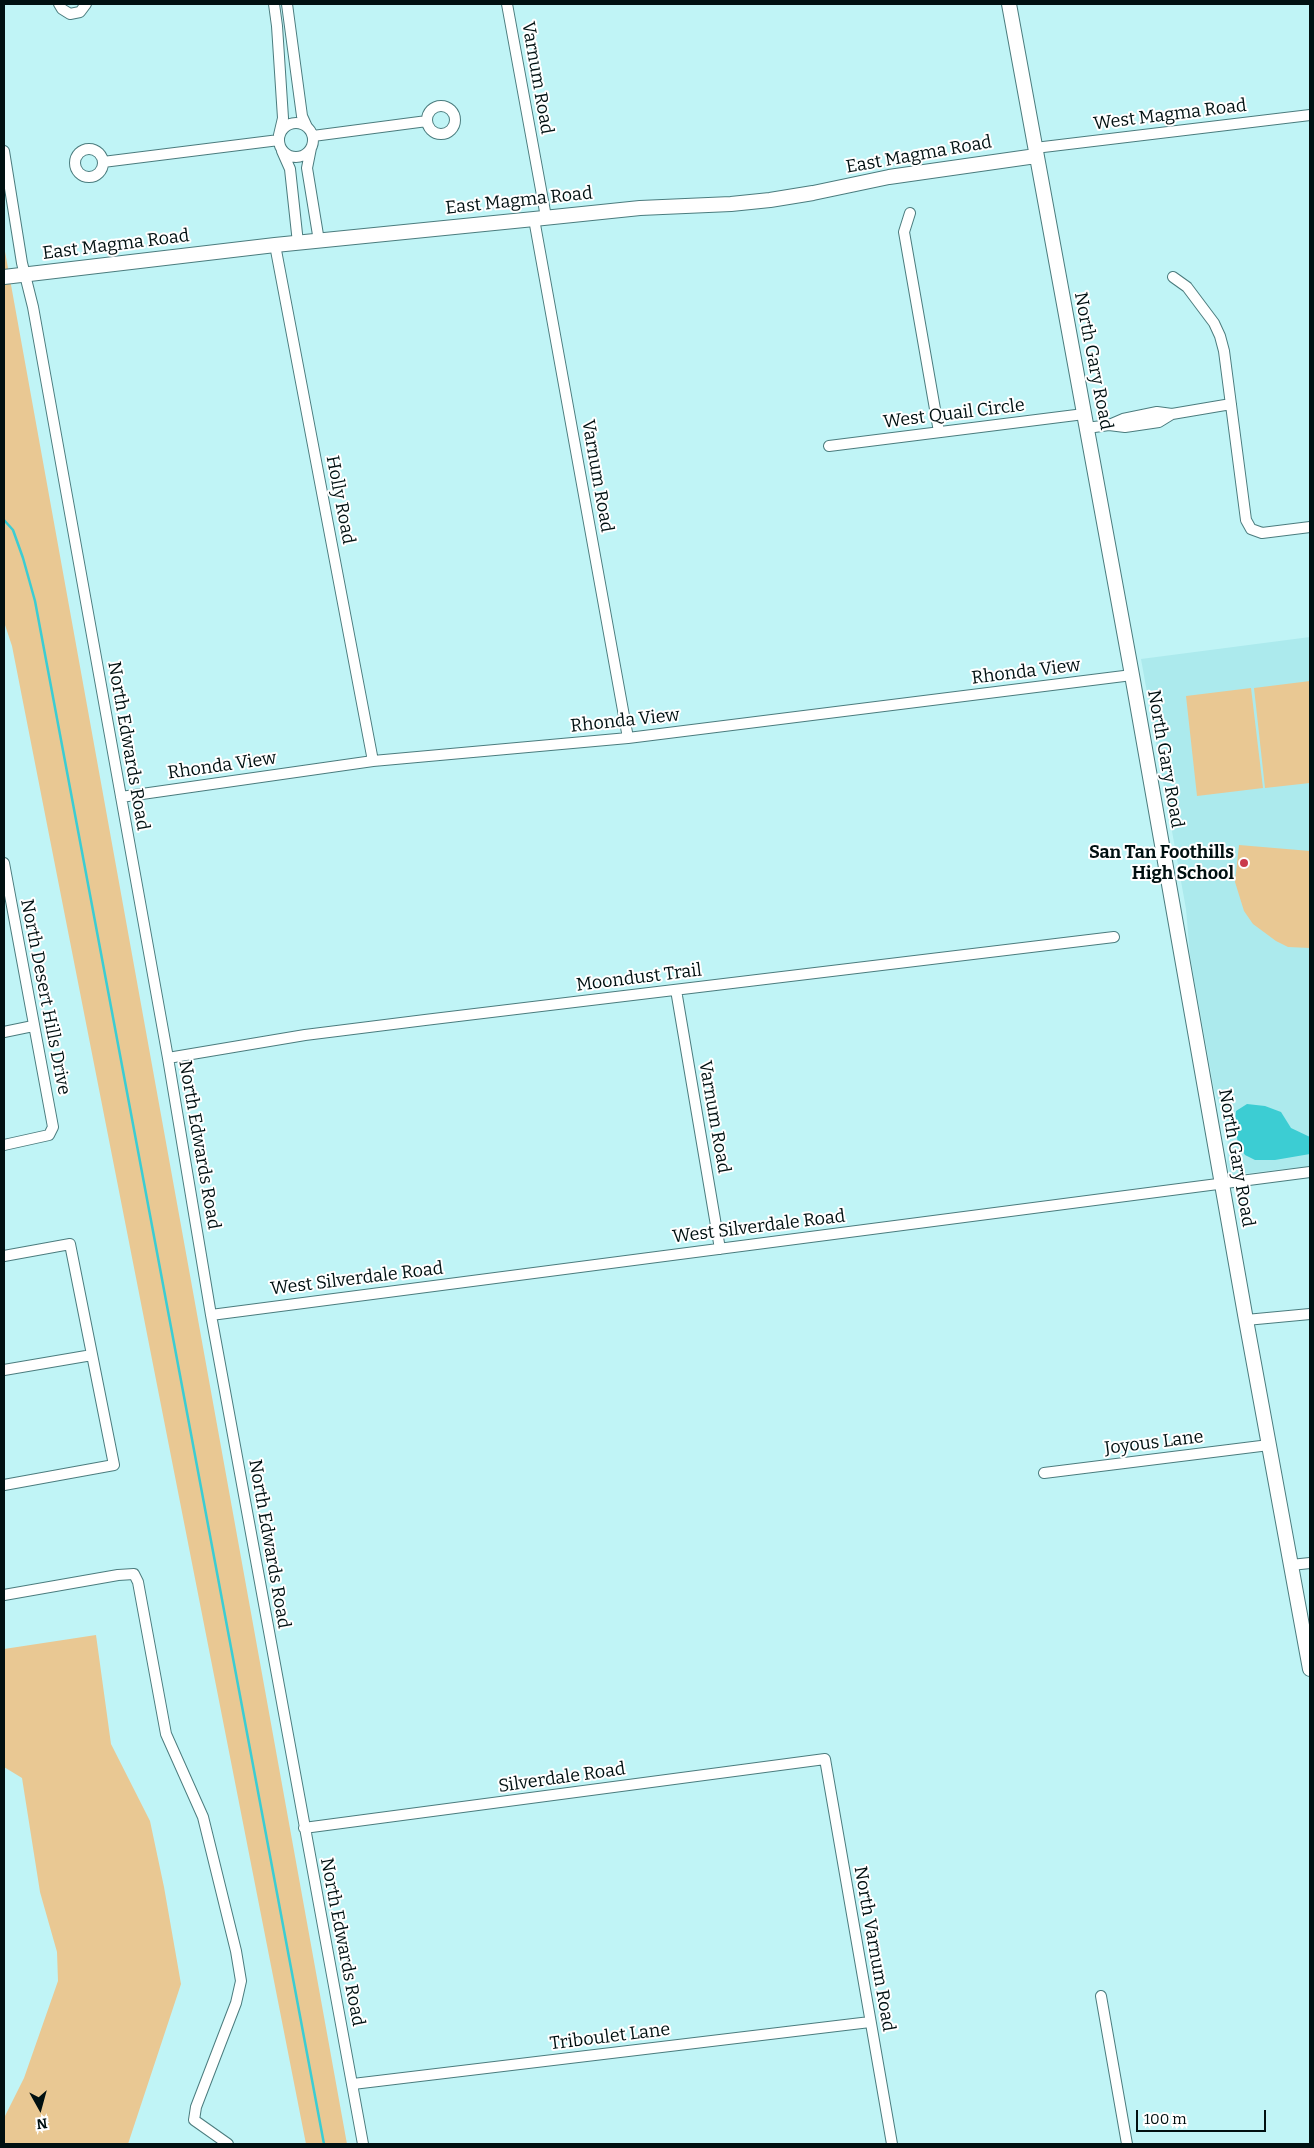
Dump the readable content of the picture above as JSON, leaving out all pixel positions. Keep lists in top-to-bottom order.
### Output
{
  "streets": {
    "street": [
      "Varnum Road",
      "West Magma Road",
      "East Magma Road",
      "North Gary Road",
      "West Quail Circle",
      "Holly Road",
      "Rhonda View",
      "North Edwards Road",
      "Moondust Trail",
      "North Desert Hills Drive",
      "West Silverdale Road",
      "Joyous Lane",
      "Silverdale Road",
      "North Varnum Road",
      "Triboulet Lane"
    ]
  },
  "crossings": [
    ["Varnum Road", "East Magma Road"],
    ["Varnum Road", "Rhonda View"],
    ["Varnum Road", "Moondust Trail"],
    ["Varnum Road", "West Silverdale Road"],
    ["West Magma Road", "East Magma Road"],
    ["West Magma Road", "North Gary Road"],
    ["East Magma Road", "North Gary Road"],
    ["East Magma Road", "Holly Road"],
    ["East Magma Road", "North Edwards Road"],
    ["North Gary Road", "West Quail Circle"],
    ["North Gary Road", "Rhonda View"],
    ["North Gary Road", "West Silverdale Road"],
    ["North Gary Road", "Joyous Lane"],
    ["Holly Road", "Rhonda View"],
    ["Rhonda View", "North Edwards Road"],
    ["North Edwards Road", "Moondust Trail"],
    ["North Edwards Road", "West Silverdale Road"],
    ["North Edwards Road", "Silverdale Road"],
    ["North Edwards Road", "Triboulet Lane"],
    ["Silverdale Road", "North Varnum Road"],
    ["North Varnum Road", "Triboulet Lane"]
  ],
  "places": ["San Tan Foothills High School"],
  "scale_bar": "100 m",
  "north": "bottom"
}
